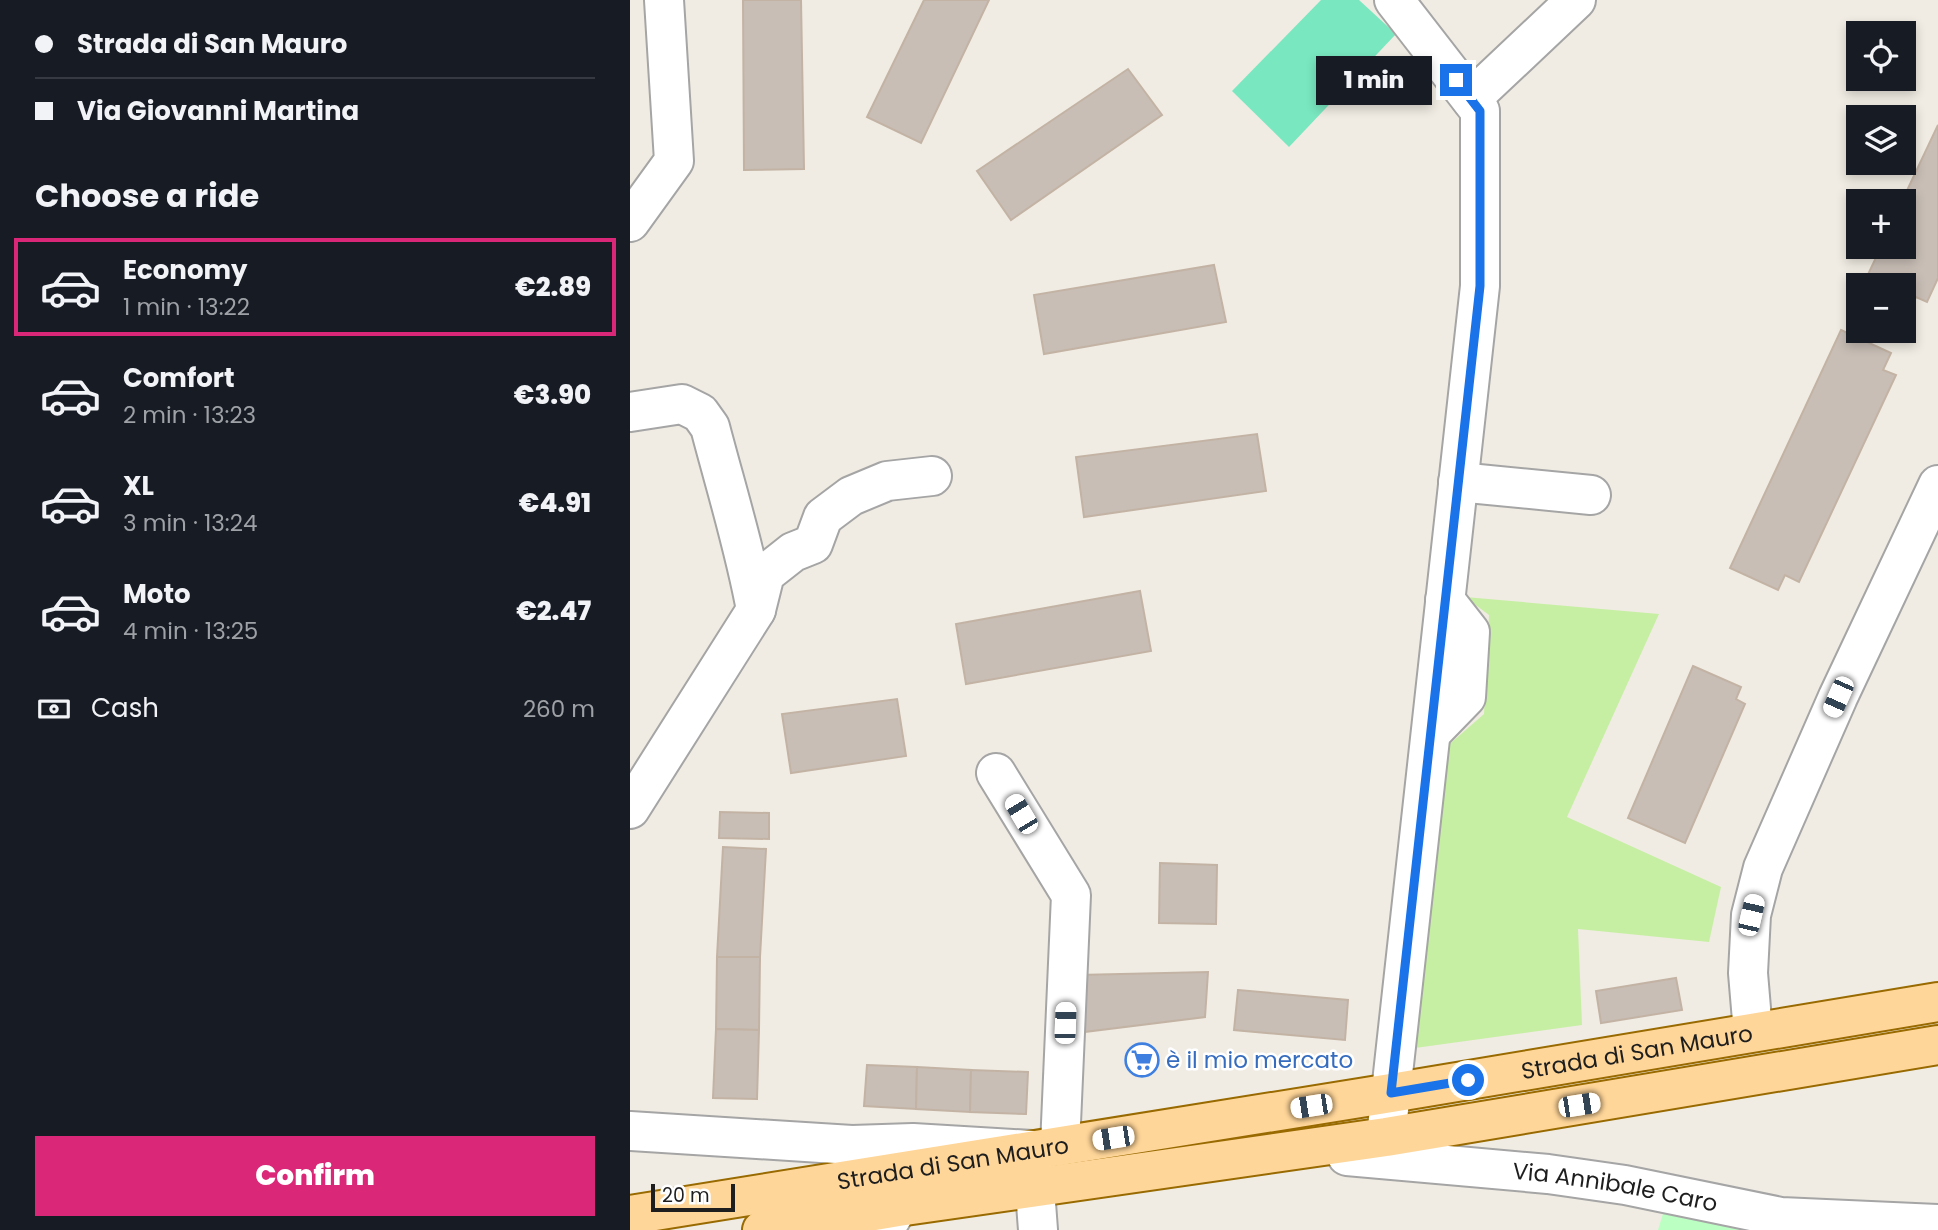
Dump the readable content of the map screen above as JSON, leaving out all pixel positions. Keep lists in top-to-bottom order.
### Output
{
  "streets": {
    "main road": ["Strada di San Mauro"],
    "street": ["Via Annibale Caro"]
  },
  "crossings": [
    ["Strada di San Mauro", "Via Annibale Caro"]
  ],
  "places": {
    "supermarket": ["è il mio mercato"]
  },
  "scale_bar": "20 m",
  "page": {
    "banner": ["Strada di San Mauro", "Via Giovanni Martina"],
    "map_buttons": ["+", "−"],
    "bubble": "1 min",
    "heading": "Choose a ride",
    "list": [
      {
        "name": "Economy",
        "note": "1 min · 13:22",
        "value": "€2.89"
      },
      {
        "name": "Comfort",
        "note": "2 min · 13:23",
        "value": "€3.90"
      },
      {
        "name": "XL",
        "note": "3 min · 13:24",
        "value": "€4.91"
      },
      {
        "name": "Moto",
        "note": "4 min · 13:25",
        "value": "€2.47"
      }
    ],
    "pay": ["Cash", "260 m"],
    "buttons": "Confirm",
    "scale": "20 m"
  }
}
